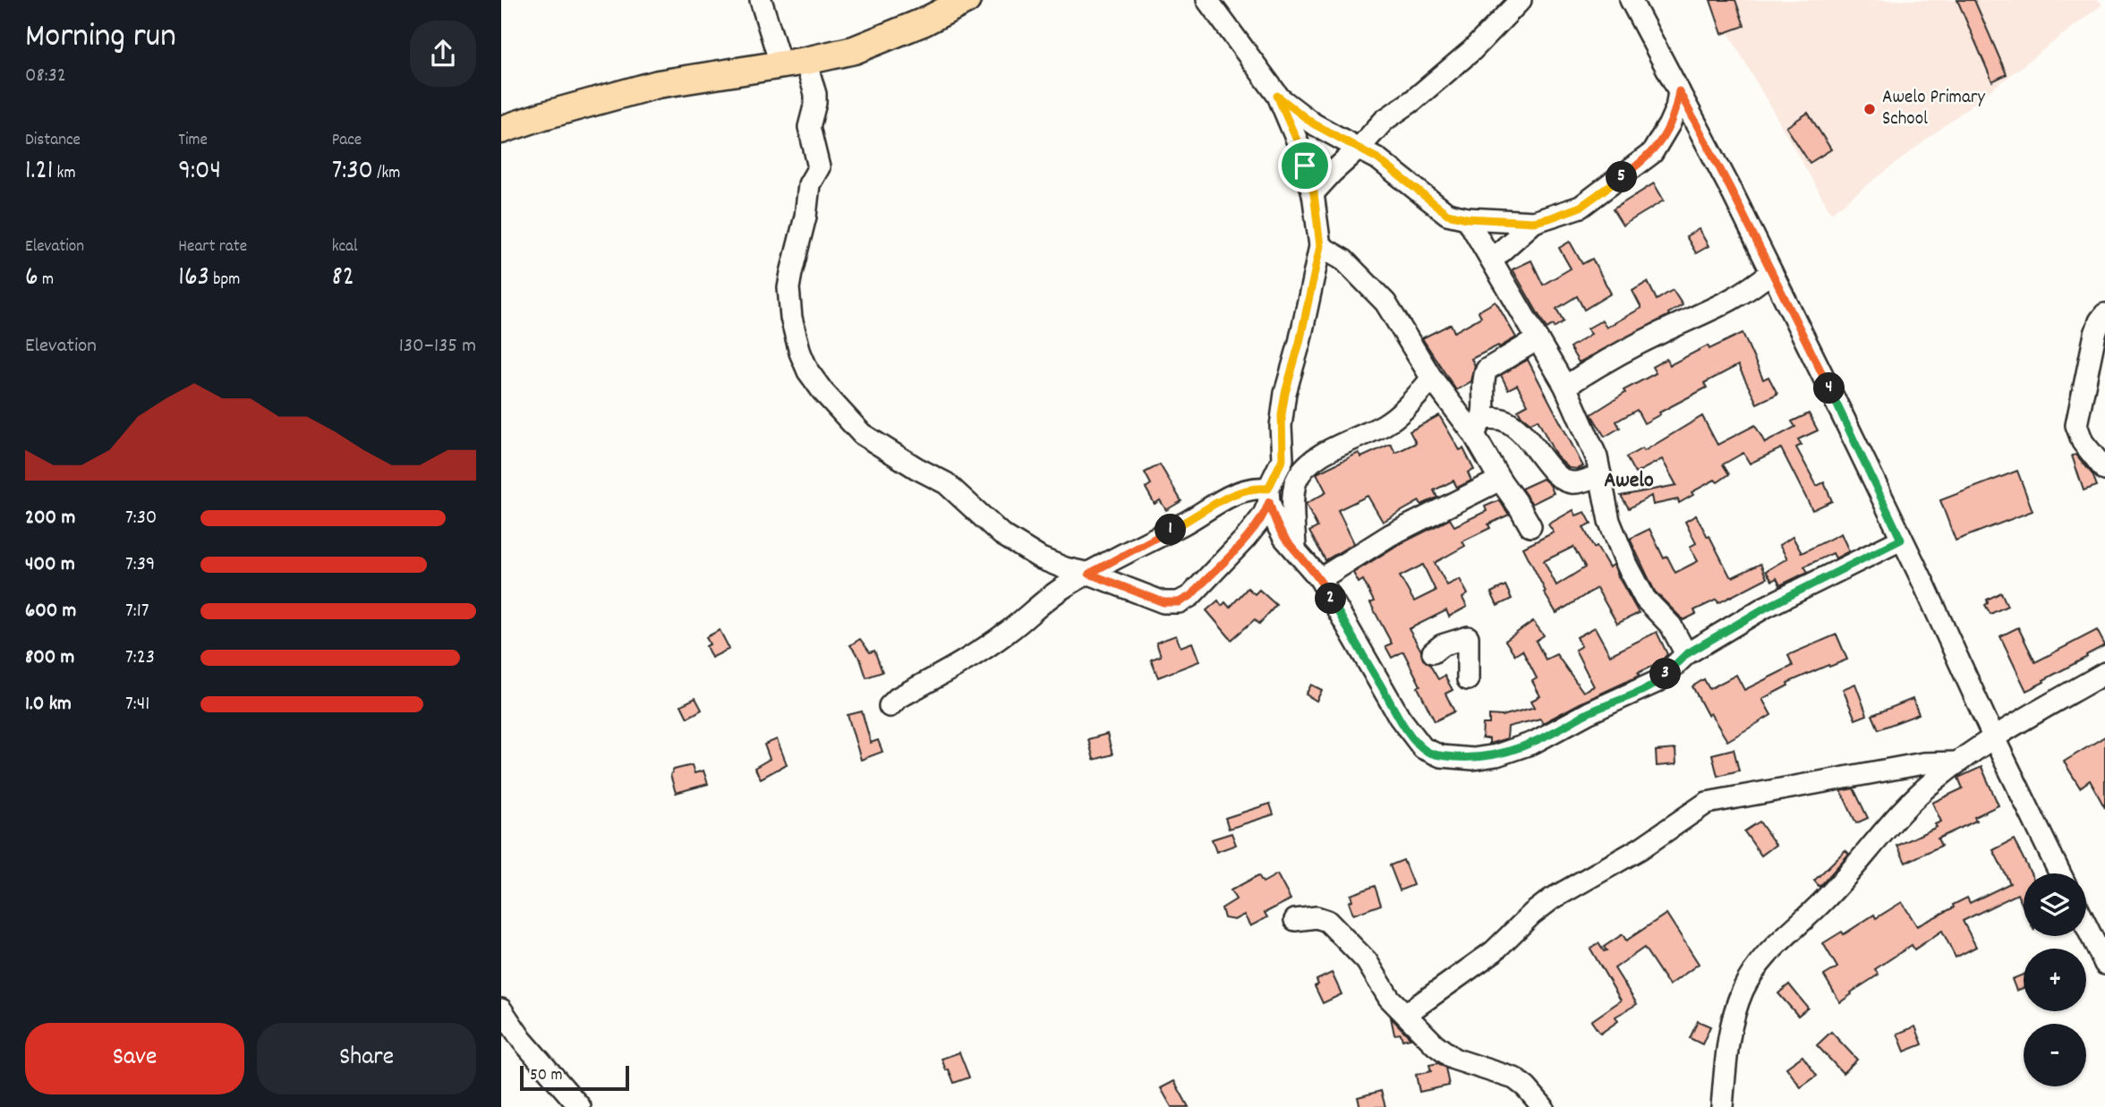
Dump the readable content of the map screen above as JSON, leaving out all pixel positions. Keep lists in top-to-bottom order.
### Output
{
  "districts": ["Awelo"],
  "places": ["Awelo Primary School"],
  "scale_bar": "50 m",
  "page": {
    "heading": ["Morning run", "08:32"],
    "stats": [
      ["Distance", "1.21 km"],
      ["Time", "9:04"],
      ["Pace", "7:30 /km"],
      ["Elevation", "6 m"],
      ["Heart rate", "163 bpm"],
      ["kcal", "82"]
    ],
    "pins": [
      "5",
      "4",
      "1",
      "2",
      "3"
    ],
    "chart": ["Elevation", "130–135 m"],
    "list": [
      {
        "name": "200 m",
        "note": "7:30"
      },
      {
        "name": "400 m",
        "note": "7:39"
      },
      {
        "name": "600 m",
        "note": "7:17"
      },
      {
        "name": "800 m",
        "note": "7:23"
      },
      {
        "name": "1.0 km",
        "note": "7:41"
      }
    ],
    "map_buttons": ["+", "−"],
    "buttons": ["Save", "Share"],
    "scale": "50 m"
  }
}
